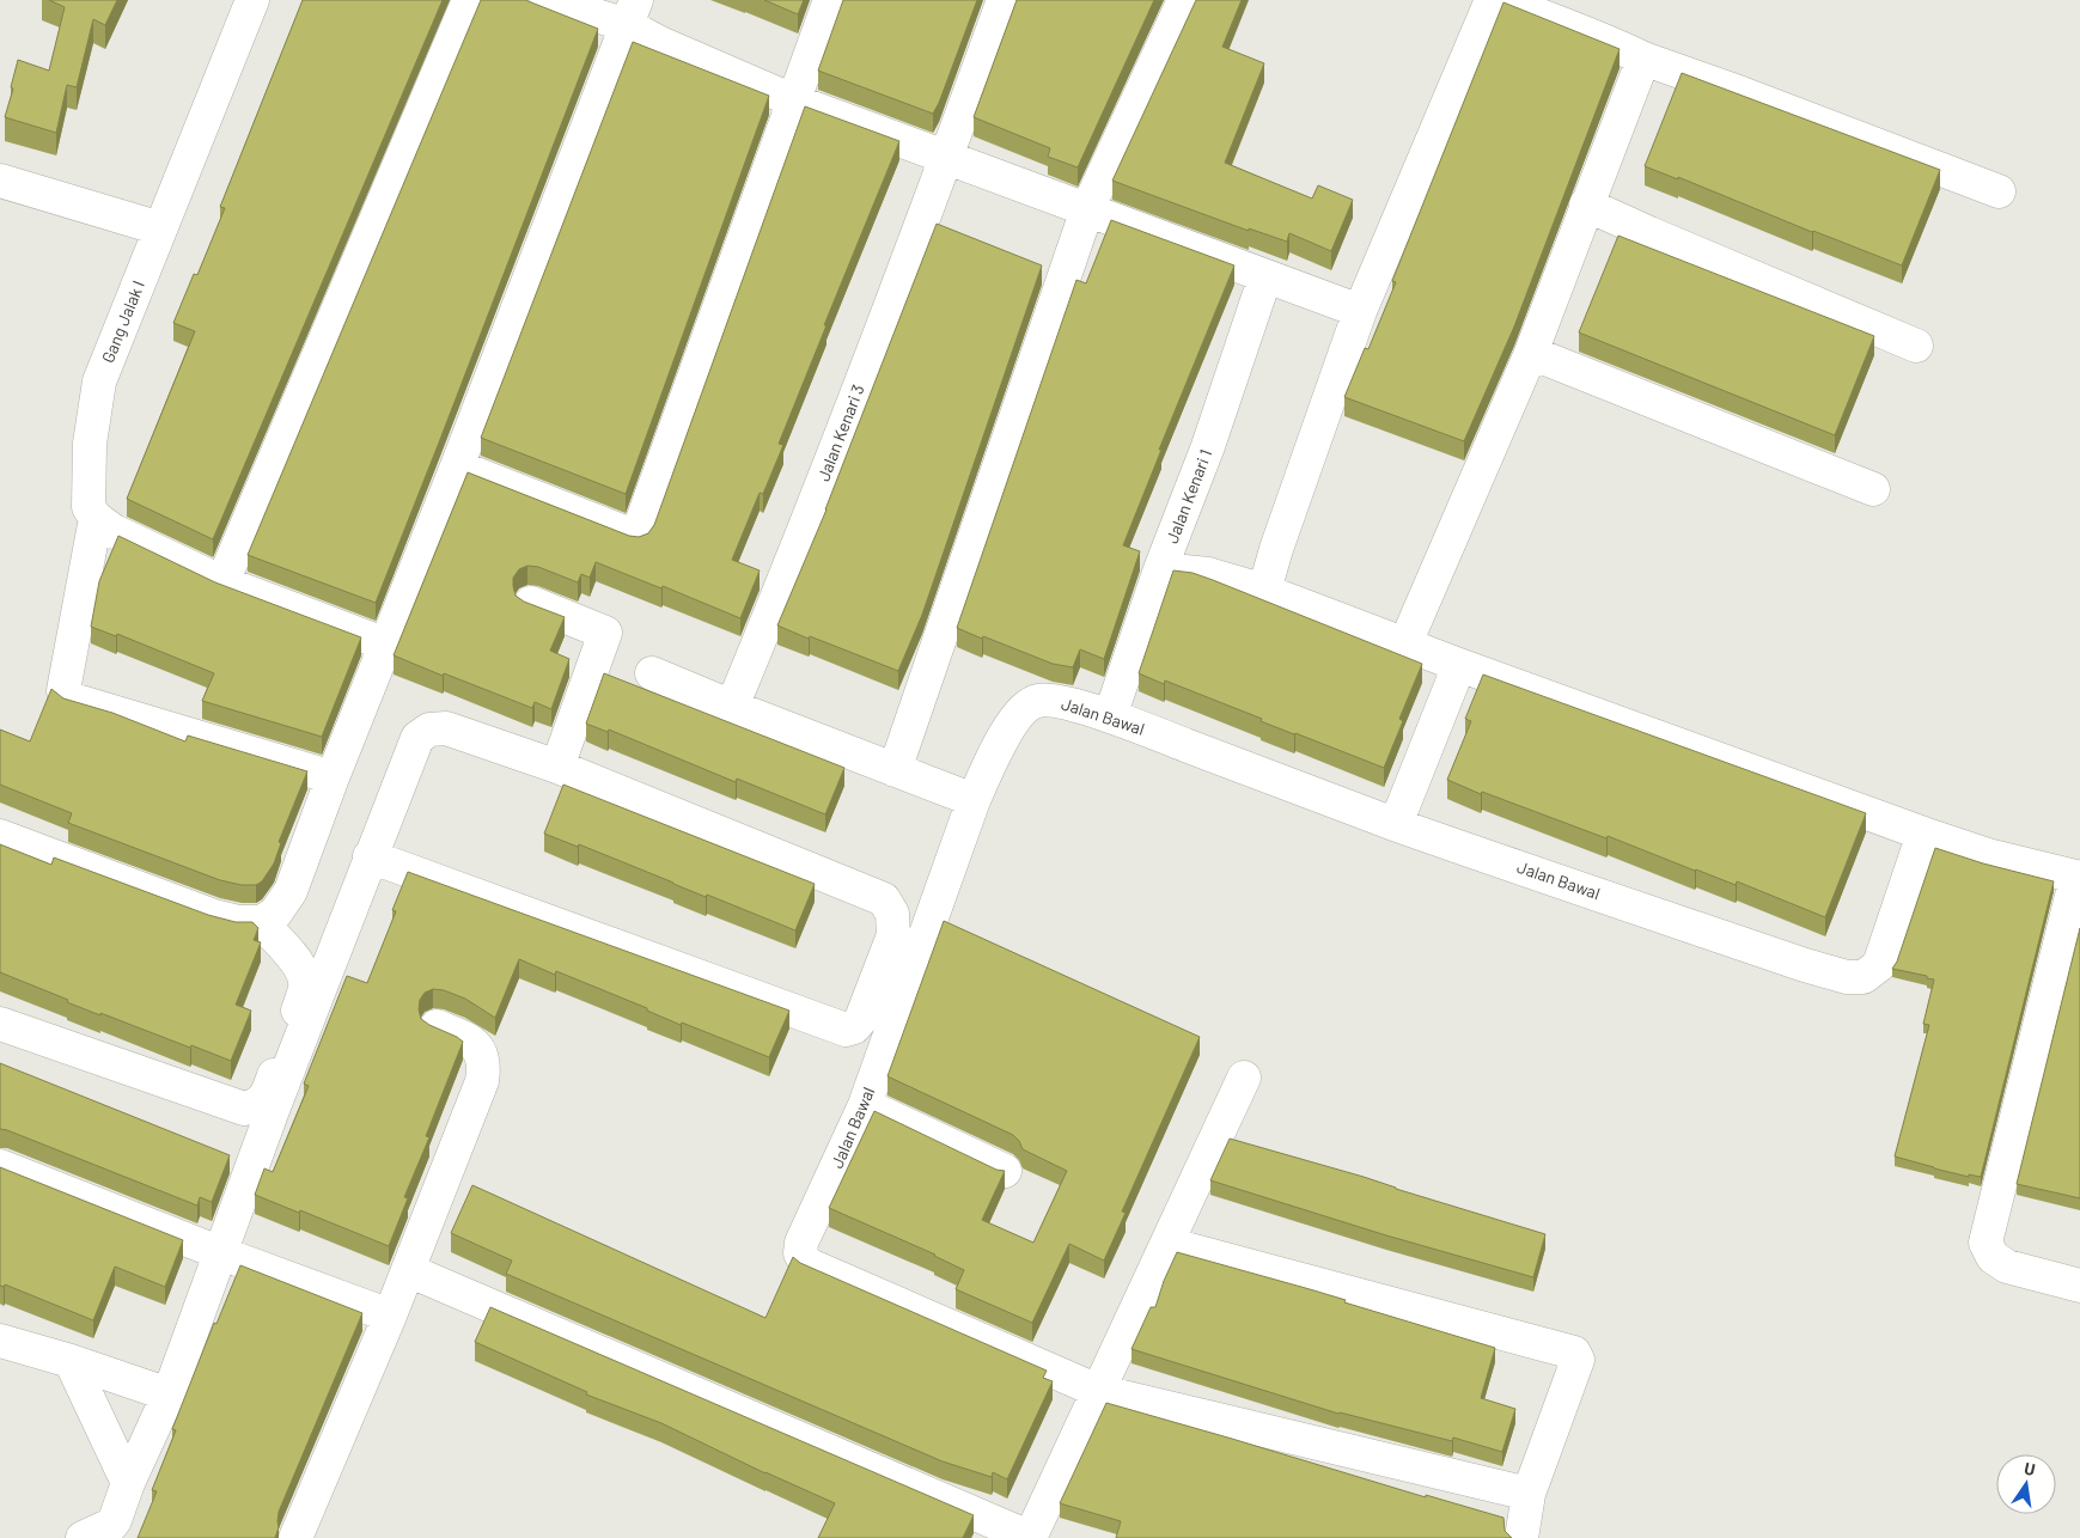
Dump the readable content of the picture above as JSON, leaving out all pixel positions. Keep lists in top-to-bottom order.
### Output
{
  "streets": {
    "street": [
      "Gang Jalak I",
      "Jalan Kenari 3",
      "Jalan Kenari 1",
      "Jalan Bawal"
    ]
  },
  "crossings": [
    ["Jalan Kenari 1", "Jalan Bawal"]
  ],
  "north": "top"
}
